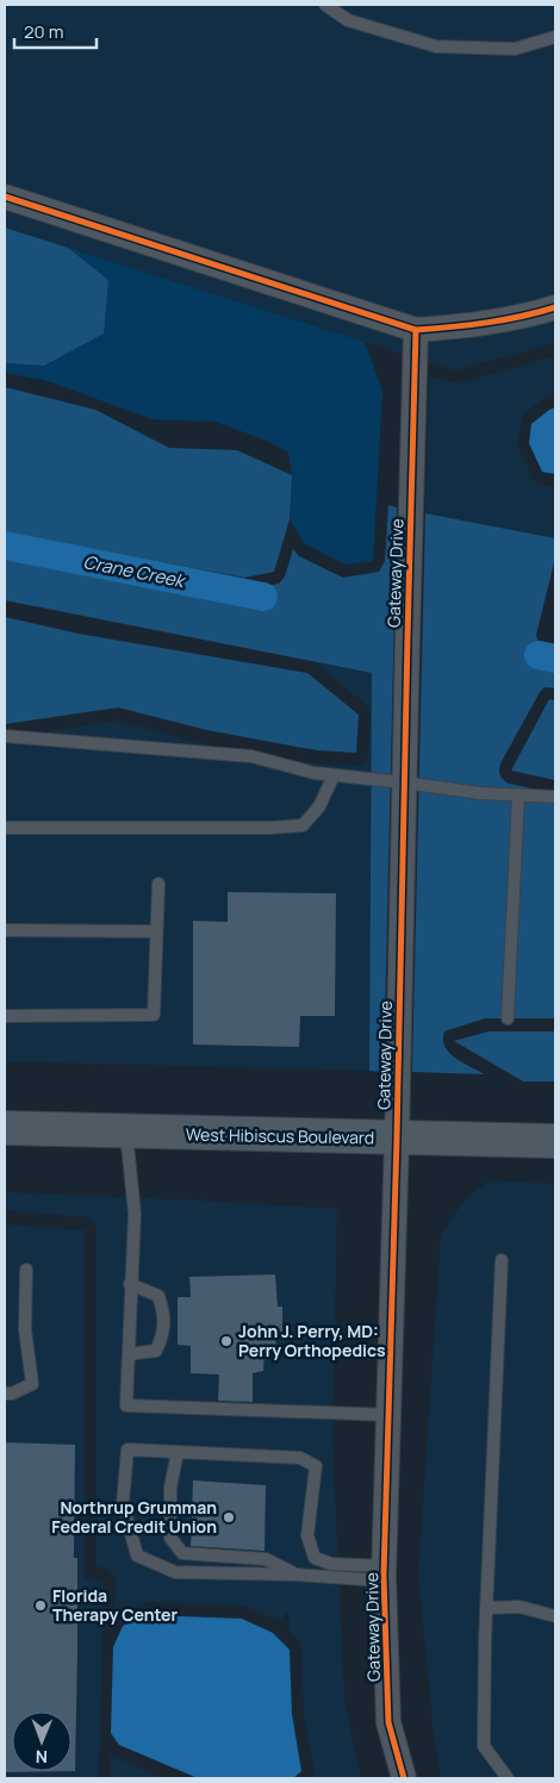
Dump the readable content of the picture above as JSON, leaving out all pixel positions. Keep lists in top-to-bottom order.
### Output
{
  "streets": {
    "street": ["Gateway Drive", "West Hibiscus Boulevard"]
  },
  "crossings": [
    ["Gateway Drive", "West Hibiscus Boulevard"]
  ],
  "water": ["Crane Creek"],
  "places": ["John J. Perry, MD: Perry Orthopedics", "Northrup Grumman Federal Credit Union", "Florida Therapy Center"],
  "scale_bar": "20 m",
  "north": "bottom"
}
